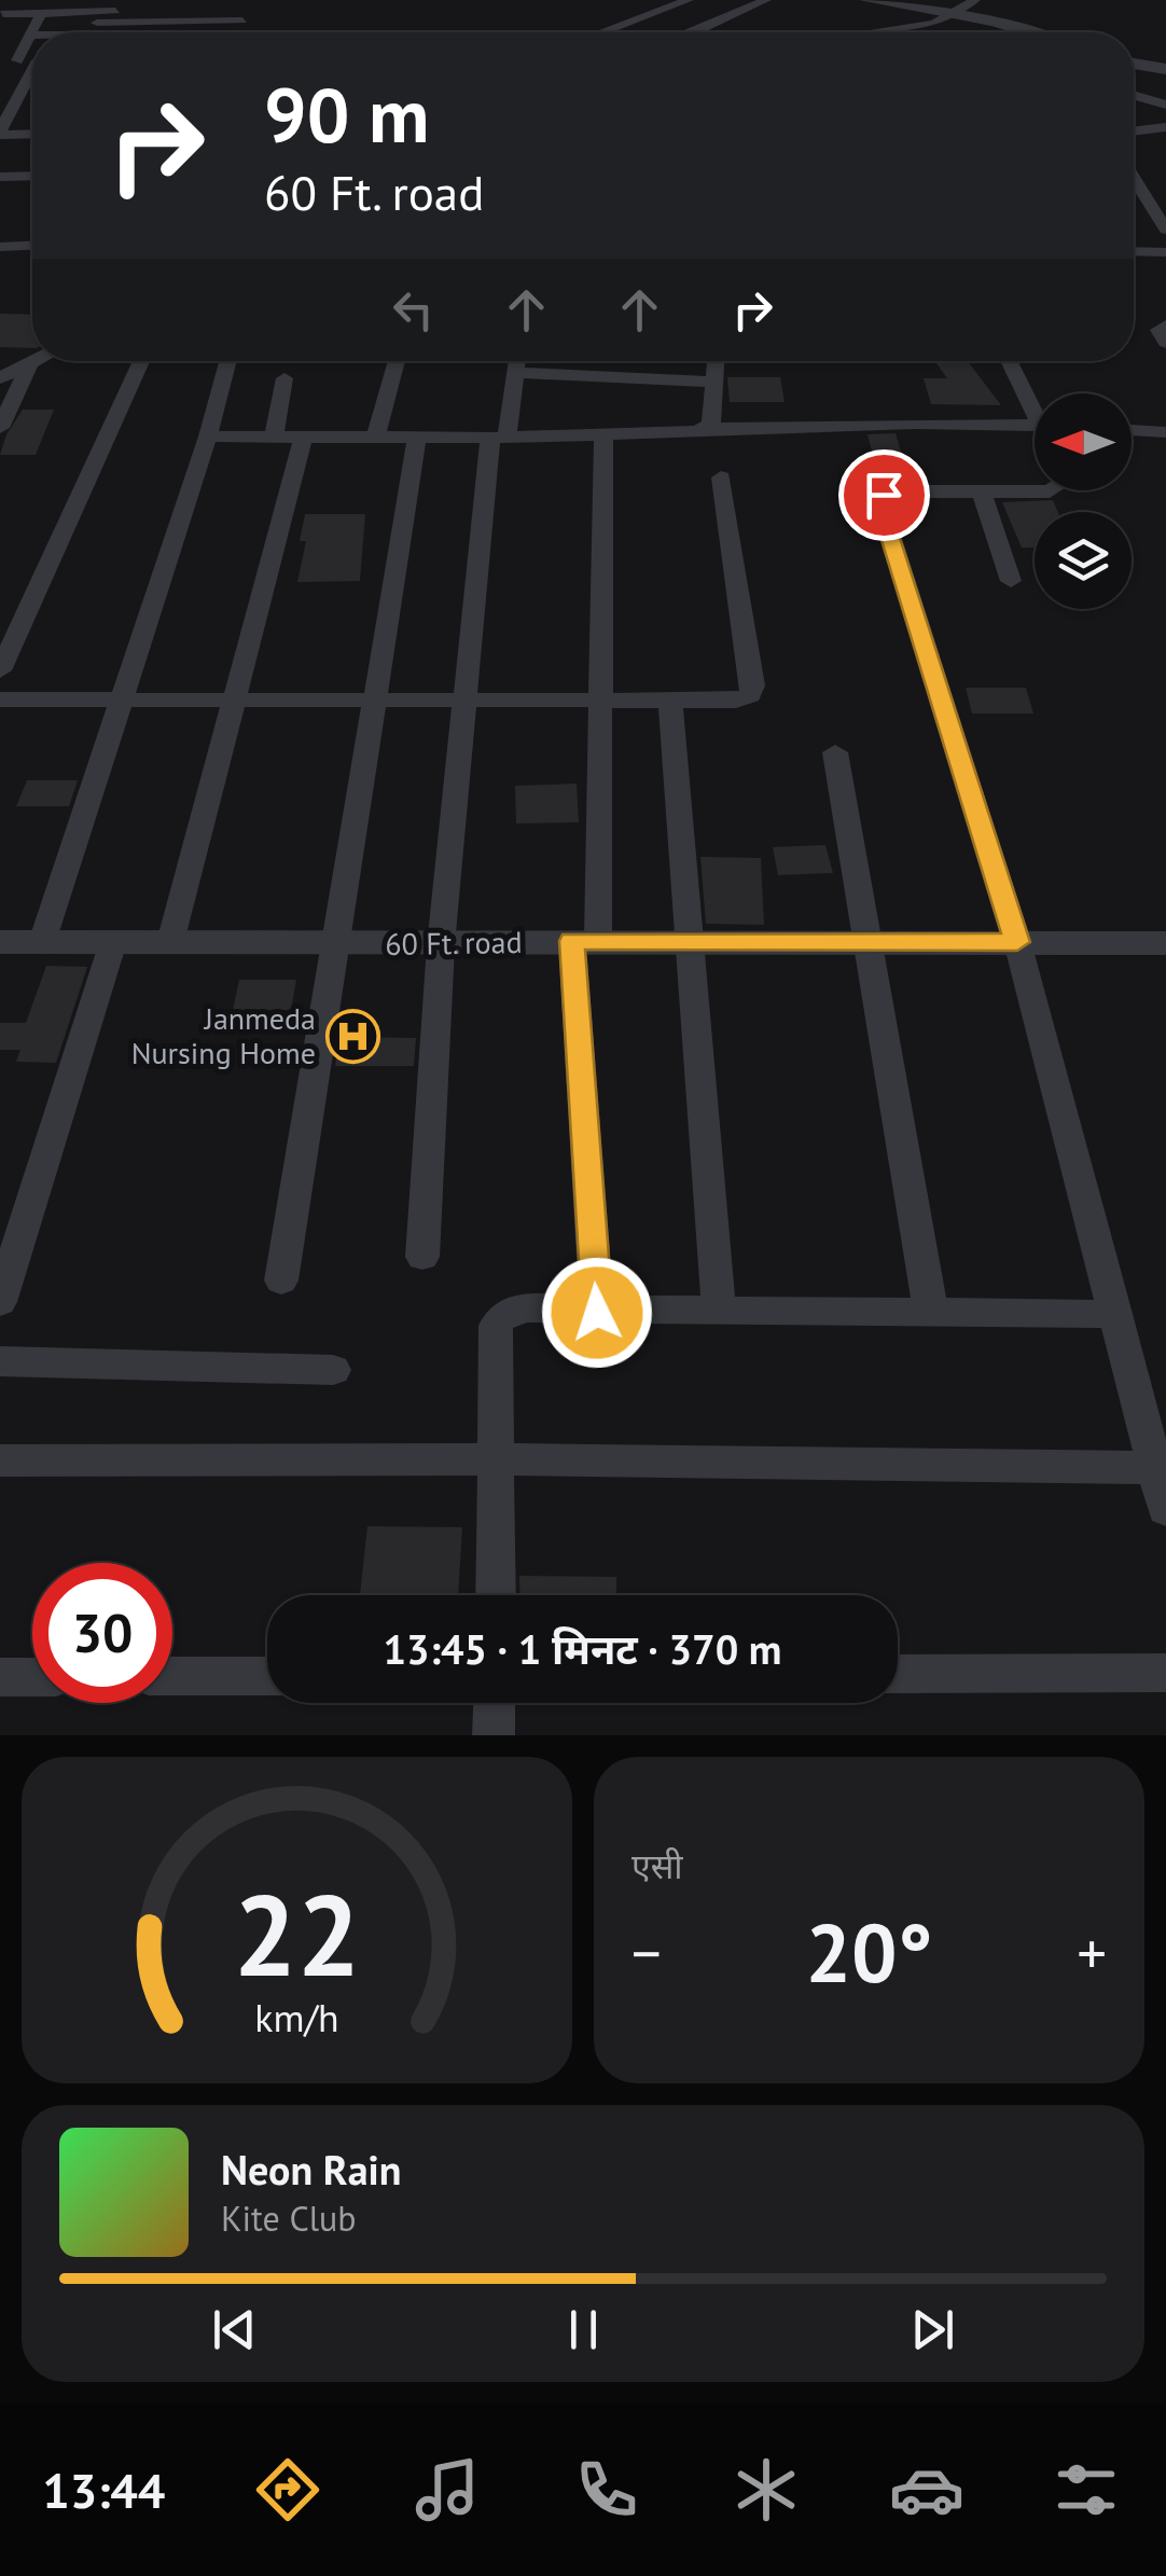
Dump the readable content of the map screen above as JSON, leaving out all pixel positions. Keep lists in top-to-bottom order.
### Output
{
  "streets": {
    "street": ["60 Ft. road"]
  },
  "places": {
    "hospital": ["Janmeda Nursing Home"]
  },
  "north": "left",
  "page": {
    "turn": ["90 m", "60 Ft. road"],
    "limit": "30",
    "trip": "13:45 · 1 मिनट · 370 m",
    "tile": "एसी",
    "heat": ["−", "20°", "+"],
    "song": ["Neon Rain", "Kite Club"],
    "tabs": "13:44",
    "gauge": ["22", "km/h"]
  }
}
